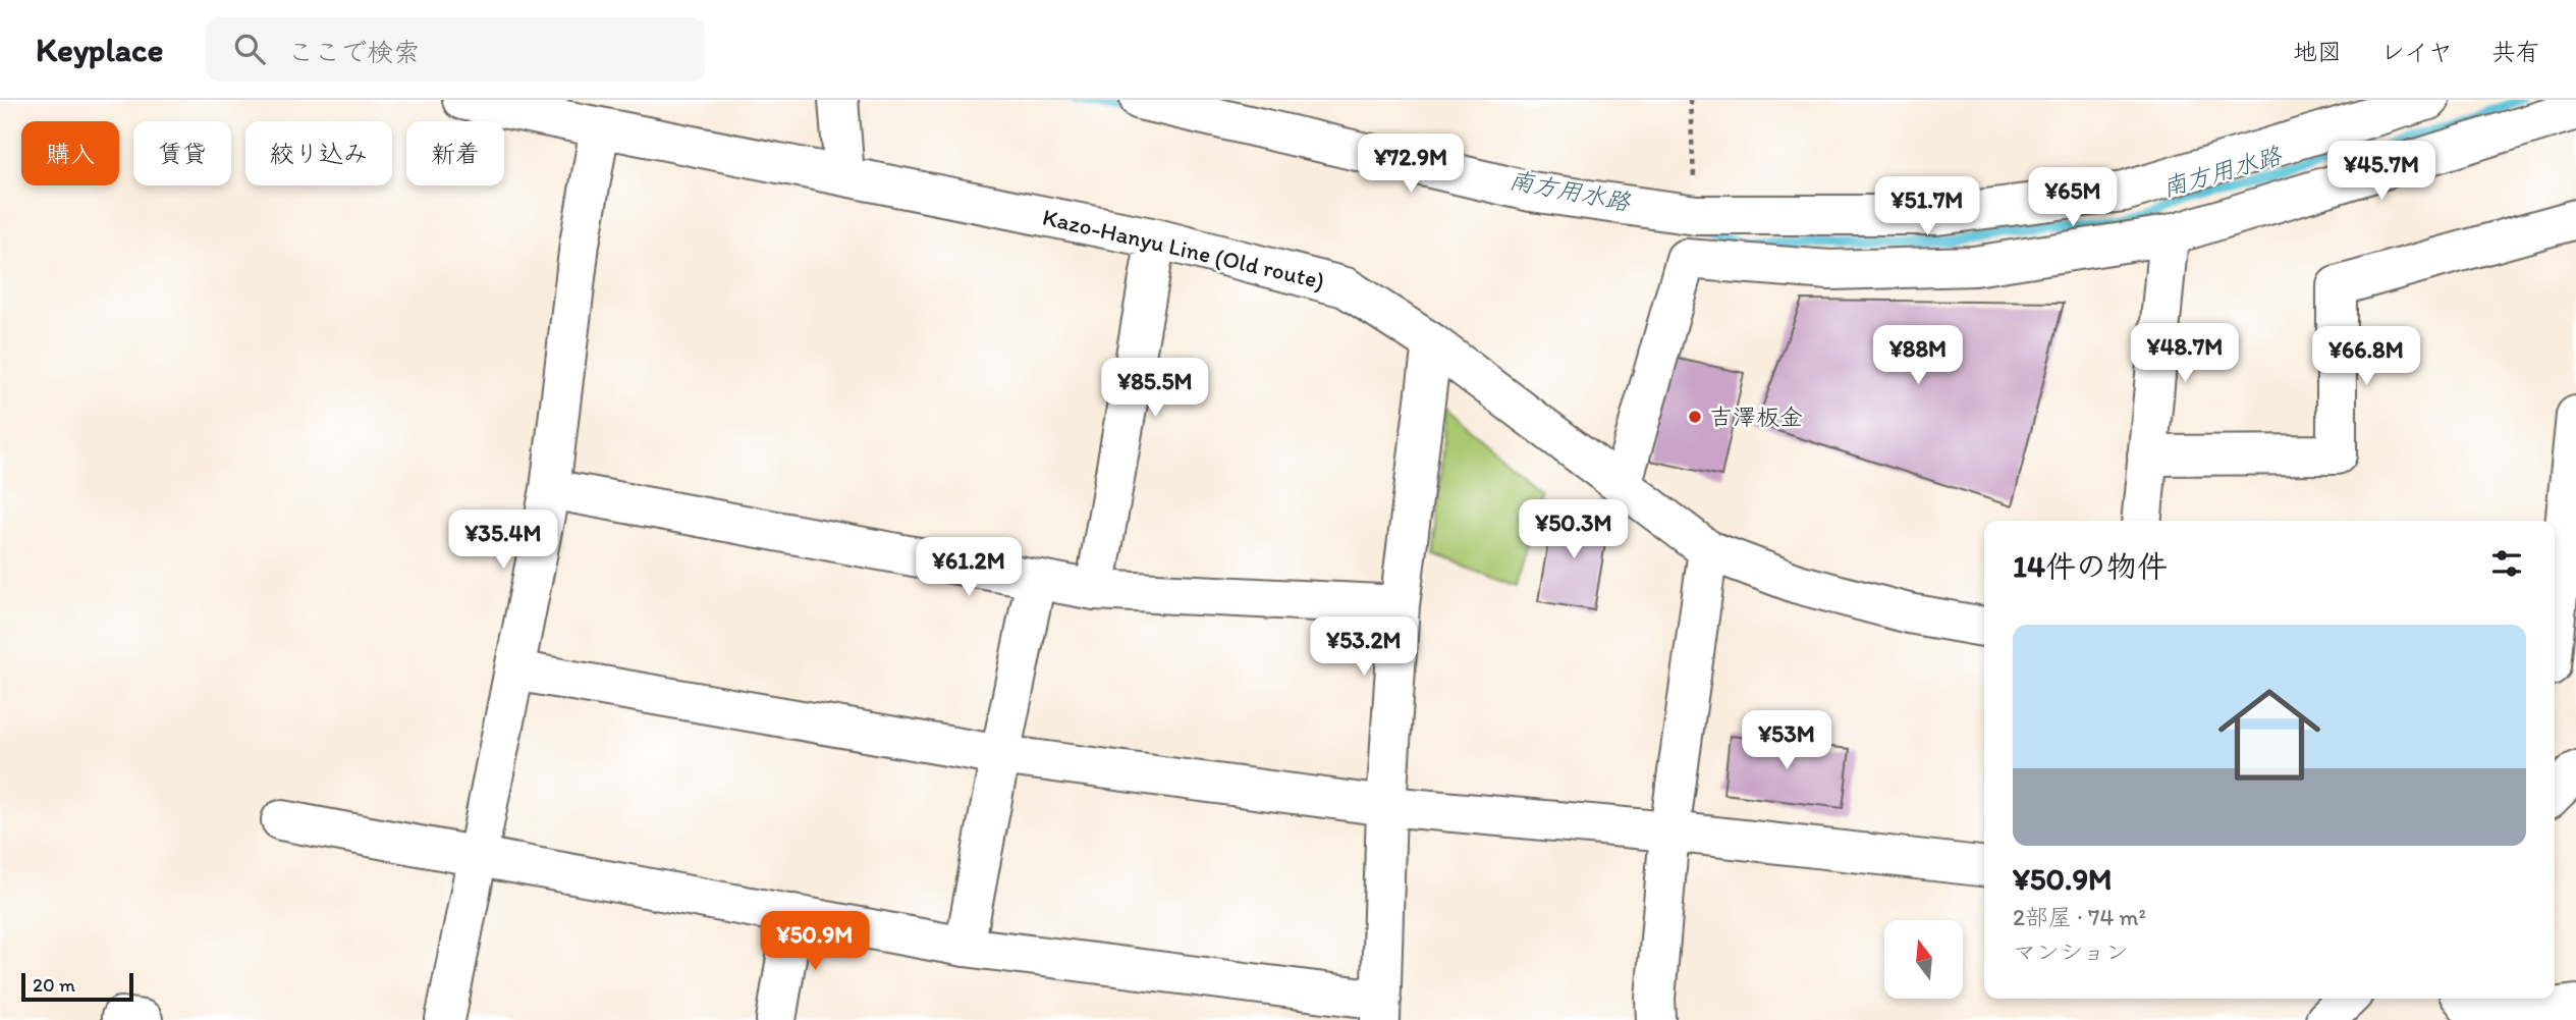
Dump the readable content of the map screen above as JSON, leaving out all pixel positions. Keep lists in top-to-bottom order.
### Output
{
  "streets": {
    "street": ["Kazo-Hanyu Line (Old route)"]
  },
  "water": ["南方用水路"],
  "places": ["吉澤板金"],
  "scale_bar": "20 m",
  "north": "top",
  "page": {
    "header": "Keyplace",
    "search": "ここで検索",
    "nav": ["地図", "レイヤ", "共有"],
    "chip": [
      "購入",
      "賃貸",
      "絞り込み",
      "新着"
    ],
    "price": [
      "¥72.9M",
      "¥45.7M",
      "¥65M",
      "¥51.7M",
      "¥48.7M",
      "¥88M",
      "¥66.8M",
      "¥85.5M",
      "¥50.3M",
      "¥35.4M",
      "¥61.2M",
      "¥53.2M",
      "¥53M",
      "¥50.9M"
    ],
    "heading": "14件の物件",
    "list": [
      {
        "name": "¥50.9M",
        "note": "2部屋 · 74 m² · マンション"
      }
    ],
    "scale": "20 m"
  }
}
